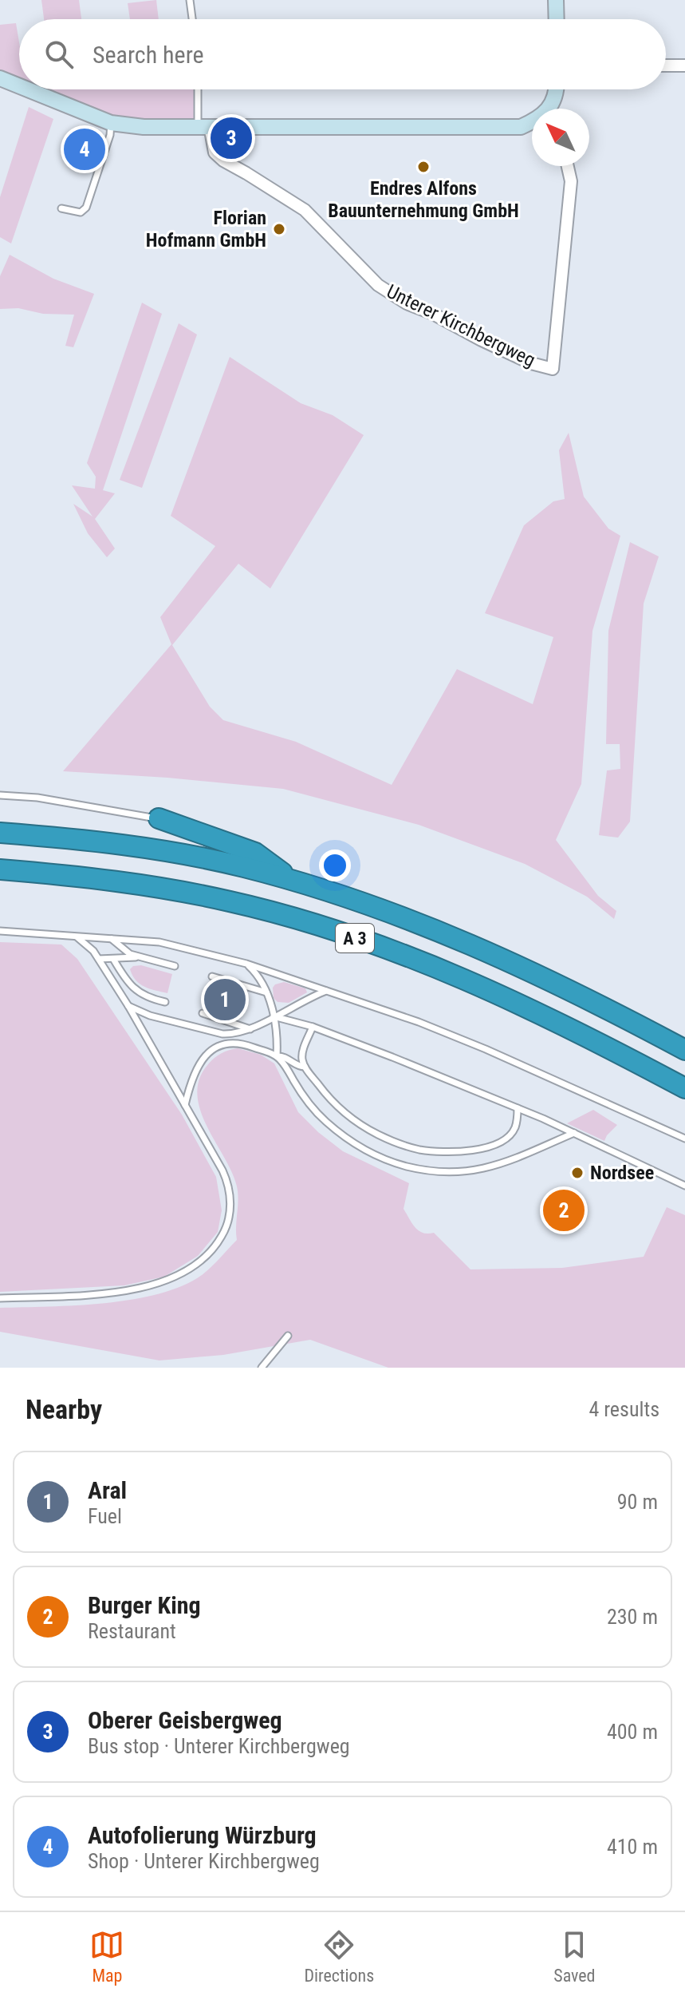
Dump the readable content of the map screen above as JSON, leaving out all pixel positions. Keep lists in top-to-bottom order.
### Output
{
  "streets": {
    "highway": ["A 3"],
    "street": ["Unterer Kirchbergweg"]
  },
  "places": ["Endres Alfons Bauunternehmung GmbH", "Florian Hofmann GmbH", "Nordsee"],
  "north": "top left",
  "page": {
    "search": "Search here",
    "pins": [
      "3",
      "4",
      "1",
      "2"
    ],
    "heading": ["Nearby", "4 results"],
    "list": [
      {
        "mark": "1",
        "name": "Aral",
        "note": "Fuel",
        "value": "90 m"
      },
      {
        "mark": "2",
        "name": "Burger King",
        "note": "Restaurant",
        "value": "230 m"
      },
      {
        "mark": "3",
        "name": "Oberer Geisbergweg",
        "note": "Bus stop · Unterer Kirchbergweg",
        "value": "400 m"
      },
      {
        "mark": "4",
        "name": "Autofolierung Würzburg",
        "note": "Shop · Unterer Kirchbergweg",
        "value": "410 m"
      }
    ],
    "nav": ["Map", "Directions", "Saved"]
  }
}
